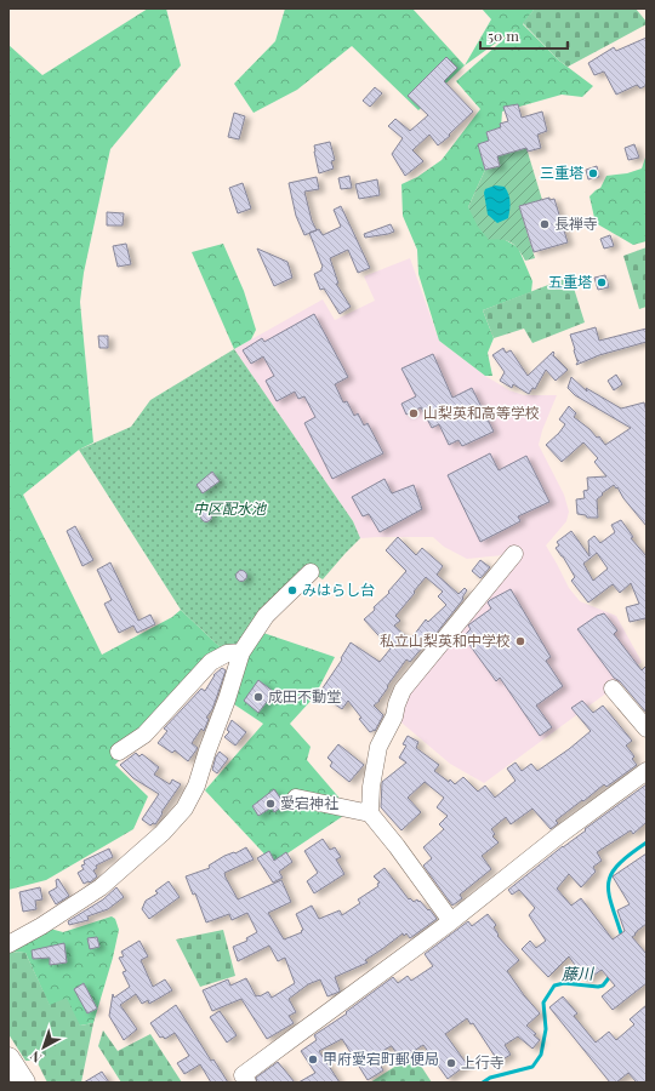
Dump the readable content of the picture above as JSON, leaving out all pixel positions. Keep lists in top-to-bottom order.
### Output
{
  "water": ["藤川"],
  "parks": ["中区配水池"],
  "places": [
    "三重塔",
    "長禅寺",
    "五重塔",
    "山梨英和高等学校",
    "みはらし台",
    "私立山梨英和中学校",
    "成田不動堂",
    "愛宕神社",
    "甲府愛宕町郵便局",
    "上行寺"
  ],
  "scale_bar": "50 m",
  "north": "bottom left"
}
